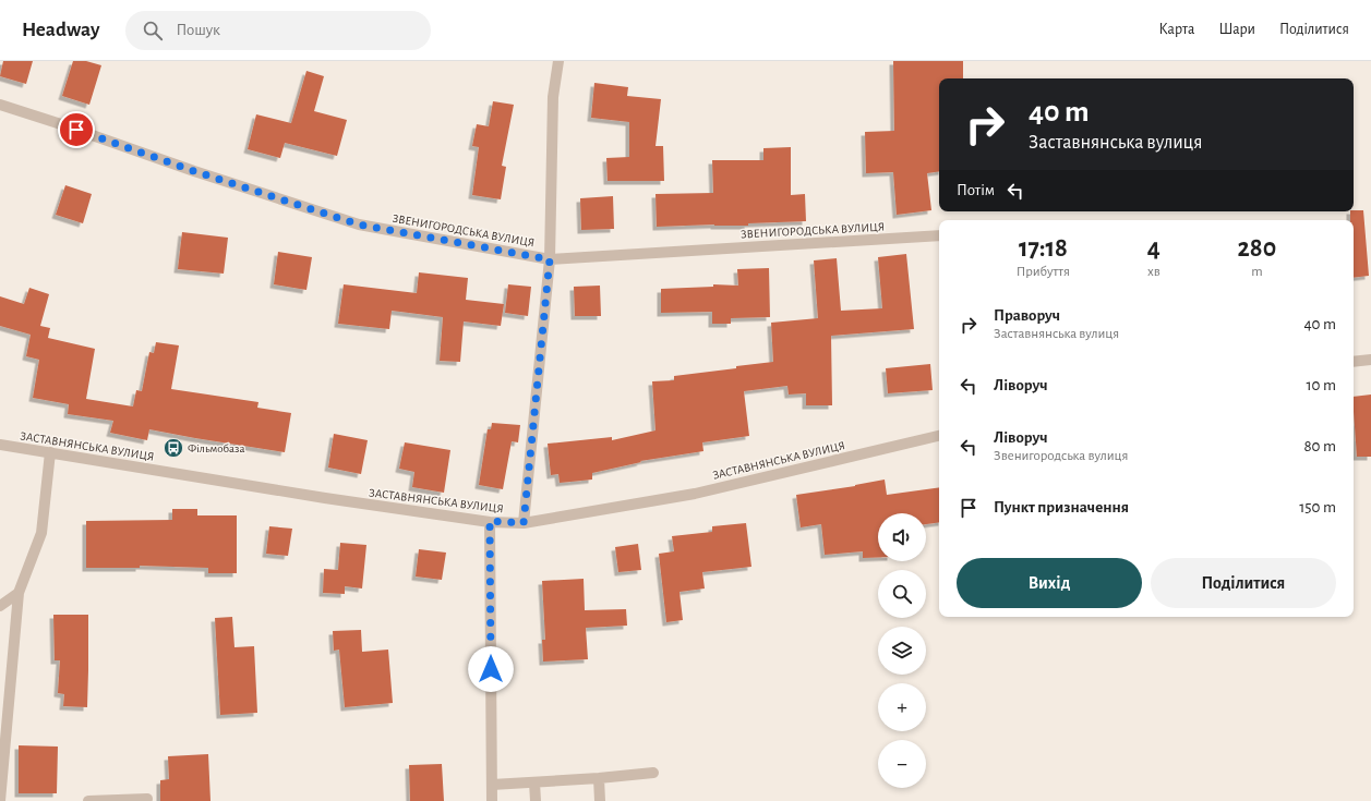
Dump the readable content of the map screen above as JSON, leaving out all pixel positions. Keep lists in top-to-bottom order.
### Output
{
  "streets": {
    "street": ["ЗВЕНИГОРОДСЬКА ВУЛИЦЯ", "ЗАСТАВНЯНСЬКА ВУЛИЦЯ"]
  },
  "places": {
    "bus stop": ["Фільмобаза"]
  },
  "page": {
    "header": "Headway",
    "search": "Пошук",
    "nav": ["Карта", "Шари", "Поділитися"],
    "turn": ["40 m", "Заставнянська вулиця"],
    "then": "Потім",
    "eta": [
      "17:18",
      "Прибуття",
      "4",
      "хв",
      "280",
      "m"
    ],
    "list": [
      {
        "name": "Праворуч",
        "note": "Заставнянська вулиця",
        "value": "40 m"
      },
      {
        "name": "Ліворуч",
        "value": "10 m"
      },
      {
        "name": "Ліворуч",
        "note": "Звенигородська вулиця",
        "value": "80 m"
      },
      {
        "name": "Пункт призначення",
        "value": "150 m"
      }
    ],
    "map_buttons": ["+", "−"],
    "buttons": ["Вихід", "Поділитися"]
  }
}
